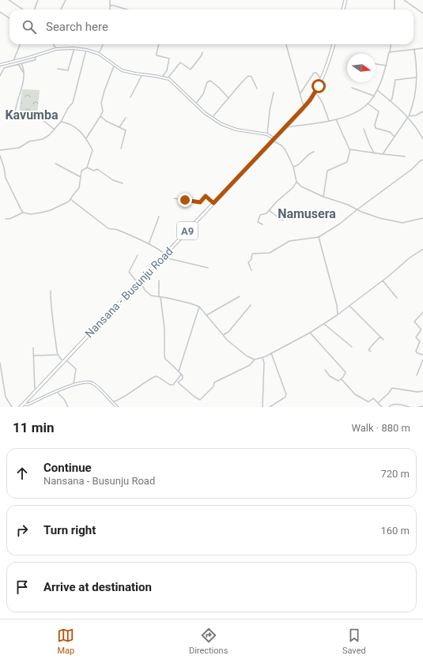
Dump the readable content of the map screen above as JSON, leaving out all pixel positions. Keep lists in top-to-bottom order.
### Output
{
  "streets": {
    "main road": ["A9", "Nansana - Busunju Road"]
  },
  "districts": ["Kavumba", "Namusera"],
  "north": "right",
  "page": {
    "search": "Search here",
    "heading": ["11 min", "Walk · 880 m"],
    "list": [
      ["Continue", "Nansana - Busunju Road", "720 m"],
      ["Turn right", "160 m"],
      "Arrive at destination"
    ],
    "nav": ["Map", "Directions", "Saved"]
  }
}
